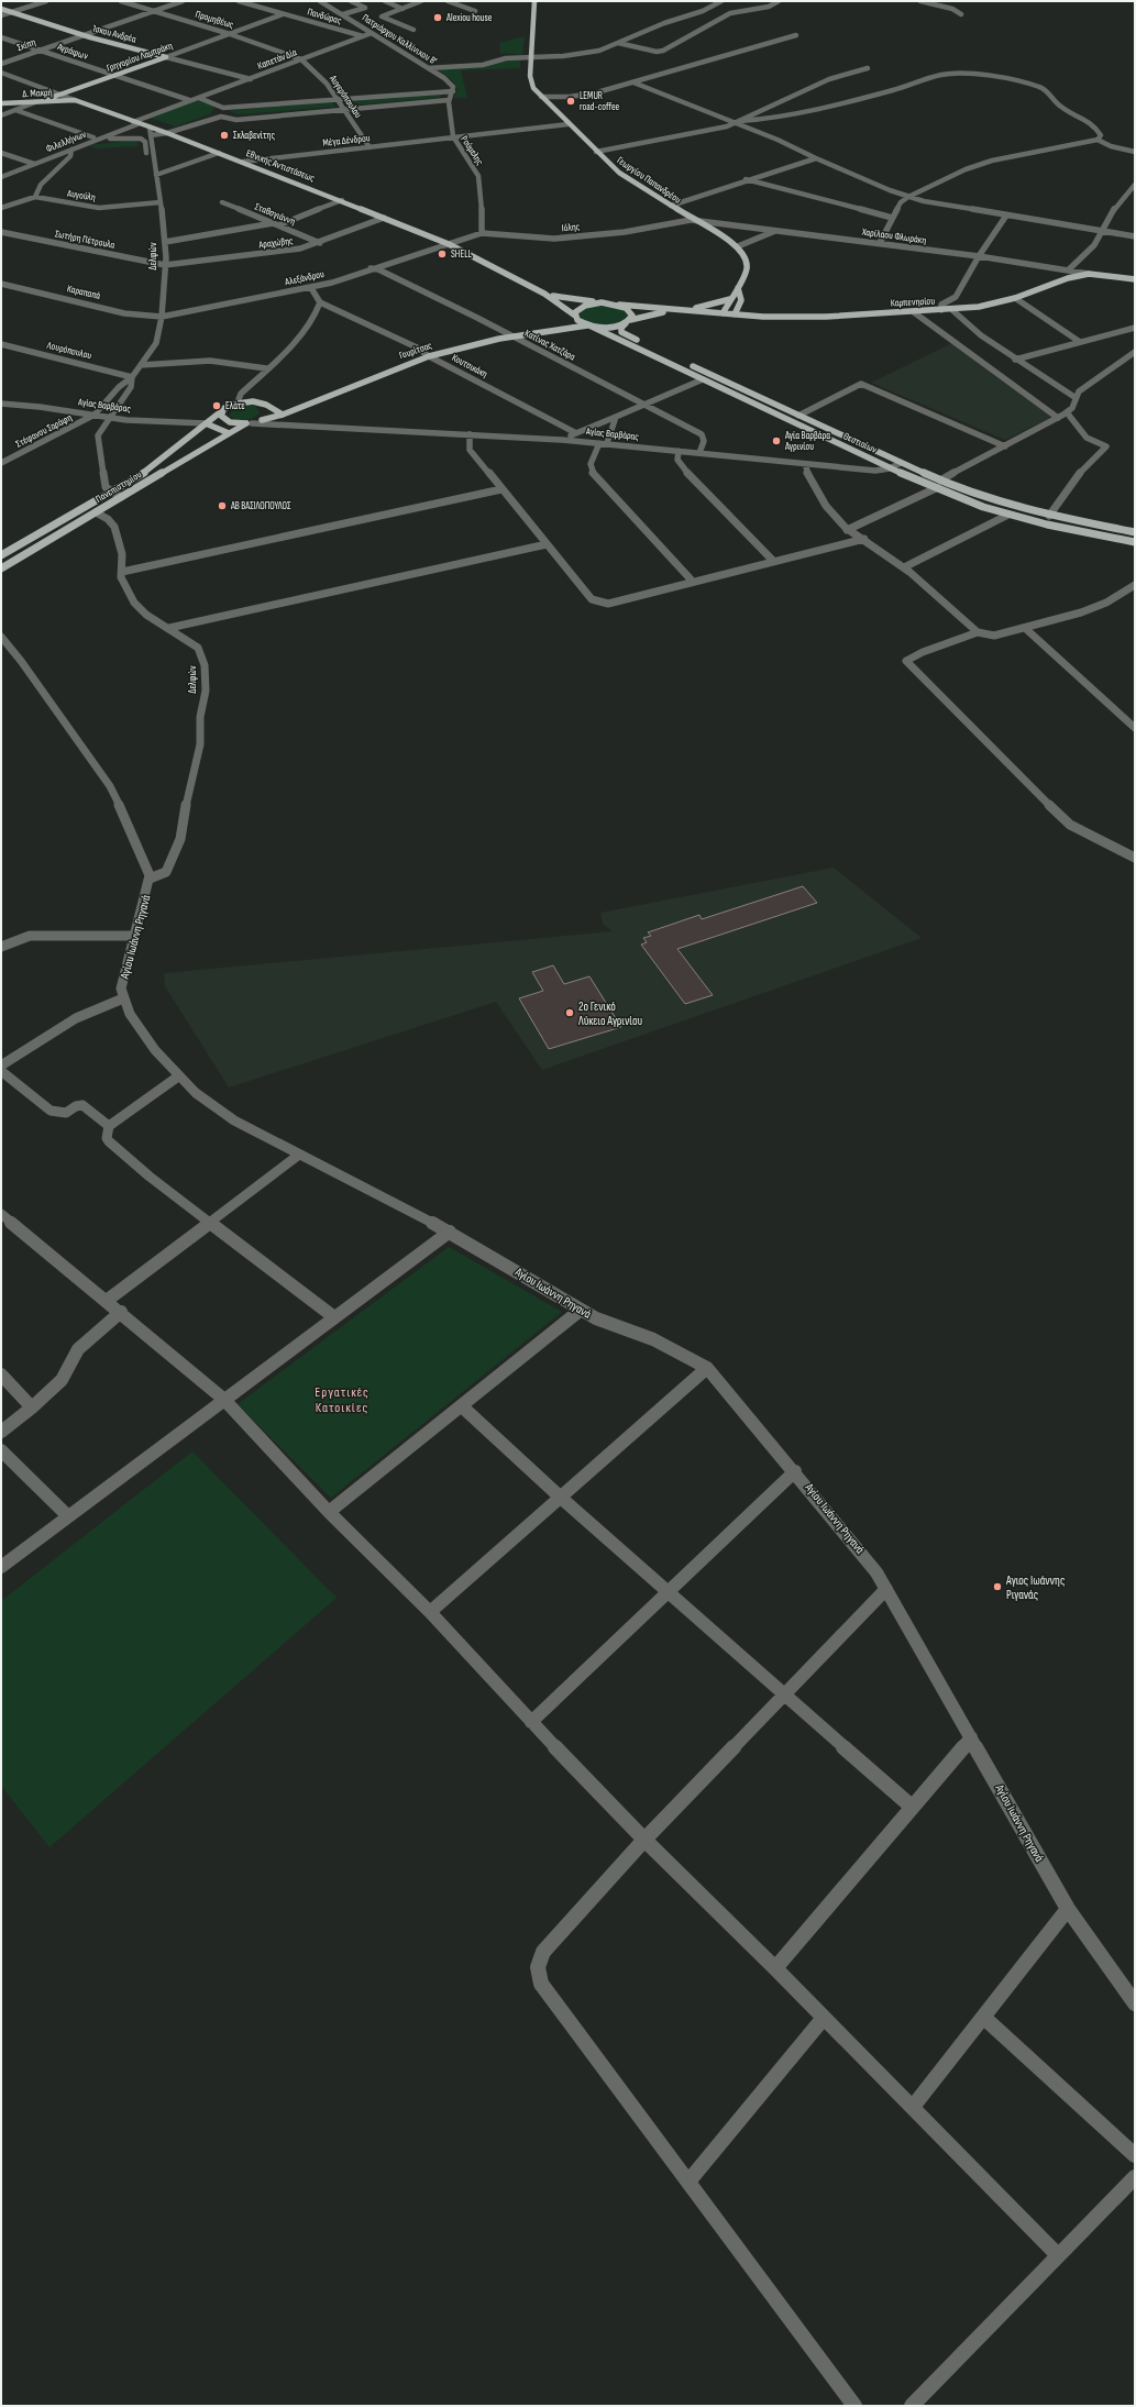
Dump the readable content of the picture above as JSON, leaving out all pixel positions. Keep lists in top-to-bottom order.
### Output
{
  "streets": {
    "main road": [
      "Ίσκου Ανδρέα",
      "Γρηγορίου Λαμπράκη",
      "Δ. Μακρή",
      "Εθνικής Αντιστάσεως",
      "Γεωργίου Παπανδρέου",
      "Καρπενησίου",
      "Γουρίτσας",
      "Θεστιαίων",
      "Πανεπιστημίου"
    ],
    "street": [
      "Πανδώρας",
      "Προμηθέως",
      "Πατριάρχου Καλλίνικου B'",
      "Σκίπη",
      "Αγράφων",
      "Καπετάν Δία",
      "Αυγερόπουλου",
      "Μέγα Δένδρου",
      "Φιλελλήνων",
      "Ρούμελης",
      "Αυγούλη",
      "Σταθογιάννη",
      "Ιόλης",
      "Χαρίλαου Φλωράκη",
      "Σωτήρη Πέτρουλα",
      "Αραχώβης",
      "Δελφών",
      "Αλεξάνδρου",
      "Καραπαπά",
      "Κατίνας Χατζάρα",
      "Λουρόπουλου",
      "Κουτσικάκη",
      "Αγίας Βαρβάρας",
      "Στέφανου Σαράφη",
      "Αγίου Ιωάννη Ρηγανά"
    ]
  },
  "crossings": [
    ["Πανδώρας", "Πατριάρχου Καλλίνικου B'"],
    ["Πανδώρας", "Γρηγορίου Λαμπράκη"],
    ["Πανδώρας", "Καπετάν Δία"],
    ["Προμηθέως", "Σκίπη"],
    ["Προμηθέως", "Γρηγορίου Λαμπράκη"],
    ["Προμηθέως", "Καπετάν Δία"],
    ["Προμηθέως", "Αυγερόπουλου"],
    ["Ίσκου Ανδρέα", "Σκίπη"],
    ["Ίσκου Ανδρέα", "Γρηγορίου Λαμπράκη"],
    ["Ίσκου Ανδρέα", "Καπετάν Δία"],
    ["Πατριάρχου Καλλίνικου B'", "Καπετάν Δία"],
    ["Σκίπη", "Αγράφων"],
    ["Αγράφων", "Γρηγορίου Λαμπράκη"],
    ["Αγράφων", "Καπετάν Δία"],
    ["Αγράφων", "Φιλελλήνων"],
    ["Γρηγορίου Λαμπράκη", "Δ. Μακρή"],
    ["Γρηγορίου Λαμπράκη", "Εθνικής Αντιστάσεως"],
    ["Καπετάν Δία", "Αυγερόπουλου"],
    ["Καπετάν Δία", "Φιλελλήνων"],
    ["Δ. Μακρή", "Εθνικής Αντιστάσεως"],
    ["Αυγερόπουλου", "Μέγα Δένδρου"],
    ["Μέγα Δένδρου", "Ρούμελης"],
    ["Μέγα Δένδρου", "Εθνικής Αντιστάσεως"],
    ["Μέγα Δένδρου", "Γεωργίου Παπανδρέου"],
    ["Φιλελλήνων", "Εθνικής Αντιστάσεως"],
    ["Ρούμελης", "Ιόλης"],
    ["Εθνικής Αντιστάσεως", "Ιόλης"],
    ["Εθνικής Αντιστάσεως", "Αραχώβης"],
    ["Εθνικής Αντιστάσεως", "Δελφών"],
    ["Εθνικής Αντιστάσεως", "Αλεξάνδρου"],
    ["Εθνικής Αντιστάσεως", "Καρπενησίου"],
    ["Εθνικής Αντιστάσεως", "Γουρίτσας"],
    ["Εθνικής Αντιστάσεως", "Θεστιαίων"],
    ["Γεωργίου Παπανδρέου", "Ιόλης"],
    ["Γεωργίου Παπανδρέου", "Χαρίλαου Φλωράκη"],
    ["Αυγούλη", "Δελφών"],
    ["Σταθογιάννη", "Αραχώβης"],
    ["Ιόλης", "Χαρίλαου Φλωράκη"],
    ["Ιόλης", "Αλεξάνδρου"],
    ["Χαρίλαου Φλωράκη", "Καρπενησίου"],
    ["Σωτήρη Πέτρουλα", "Αραχώβης"],
    ["Σωτήρη Πέτρουλα", "Δελφών"],
    ["Αραχώβης", "Δελφών"],
    ["Δελφών", "Αλεξάνδρου"],
    ["Δελφών", "Καραπαπά"],
    ["Δελφών", "Λουρόπουλου"],
    ["Δελφών", "Αγίας Βαρβάρας"],
    ["Δελφών", "Στέφανου Σαράφη"],
    ["Δελφών", "Πανεπιστημίου"],
    ["Δελφών", "Αγίου Ιωάννη Ρηγανά"],
    ["Αλεξάνδρου", "Καραπαπά"],
    ["Αλεξάνδρου", "Κατίνας Χατζάρα"],
    ["Καρπενησίου", "Γουρίτσας"],
    ["Καρπενησίου", "Θεστιαίων"],
    ["Κατίνας Χατζάρα", "Γουρίτσας"],
    ["Κατίνας Χατζάρα", "Αγίας Βαρβάρας"],
    ["Γουρίτσας", "Κουτσικάκη"],
    ["Γουρίτσας", "Αγίας Βαρβάρας"],
    ["Γουρίτσας", "Θεστιαίων"],
    ["Γουρίτσας", "Πανεπιστημίου"],
    ["Αγίας Βαρβάρας", "Στέφανου Σαράφη"],
    ["Αγίας Βαρβάρας", "Θεστιαίων"],
    ["Αγίας Βαρβάρας", "Πανεπιστημίου"]
  ],
  "districts": ["Εργατικές Κατοικίες"],
  "places": [
    "Alexiou house",
    "LEMUR road-coffee",
    "Σκλαβενίτης",
    "SHELL",
    "Ελάτε",
    "Αγία Βαρβάρα Αγρινίου",
    "ΑΒ ΒΑΣΙΛΟΠΟΥΛΟΣ",
    "2ο Γενικό Λύκειο Αγρινίου",
    "Αγιος Ιωάννης Ριγανάς"
  ]
}
